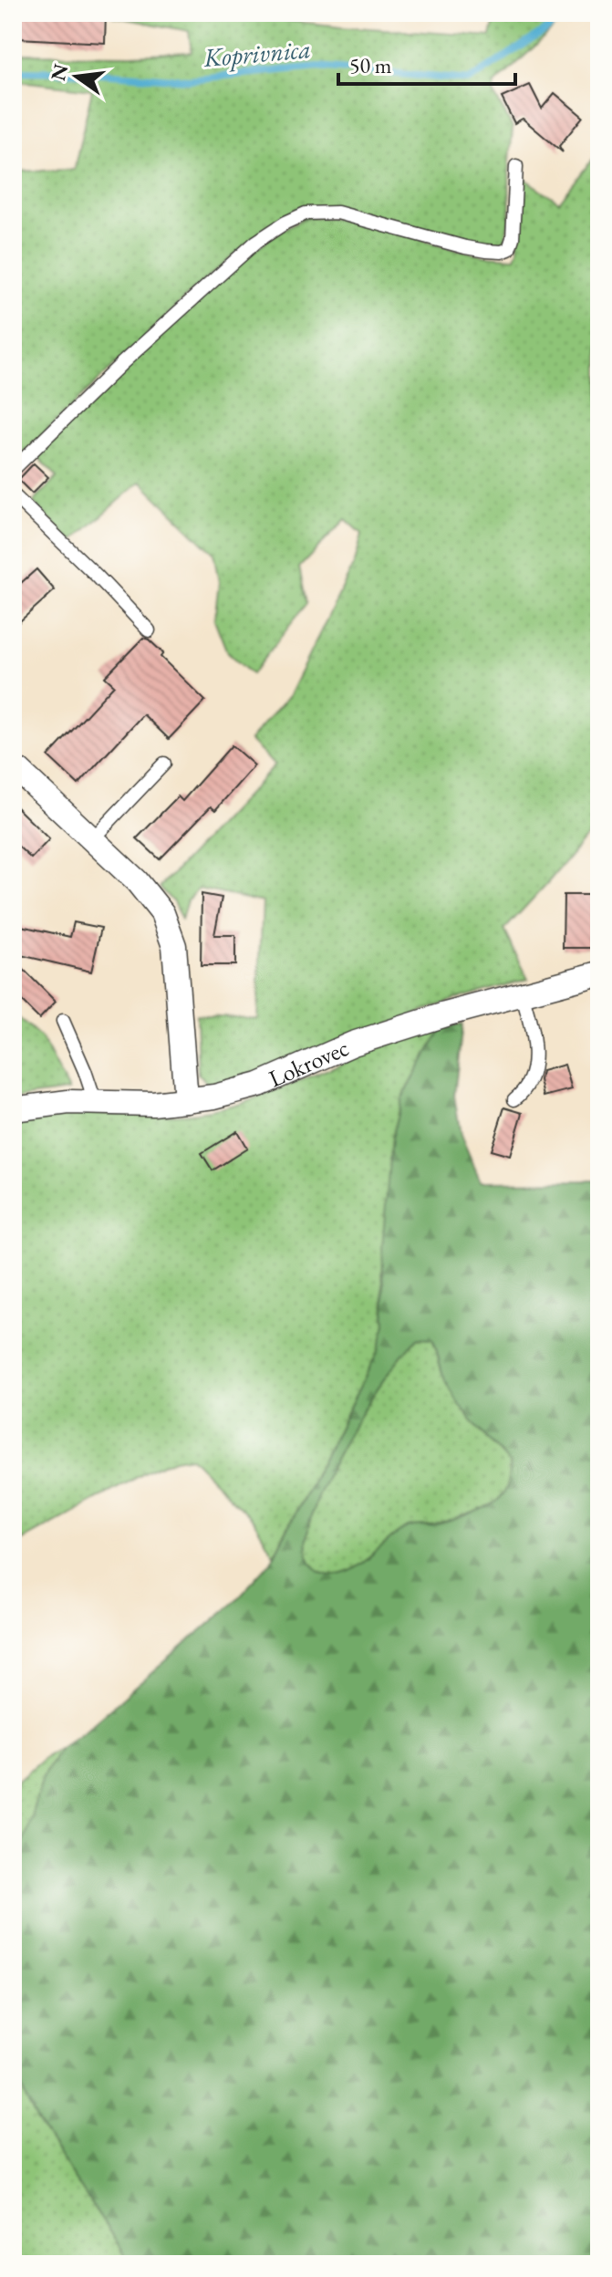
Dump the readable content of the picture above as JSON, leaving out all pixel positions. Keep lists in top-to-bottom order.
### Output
{
  "streets": {
    "street": ["Lokrovec"]
  },
  "water": ["Koprivnica"],
  "scale_bar": "50 m",
  "north": "left"
}
